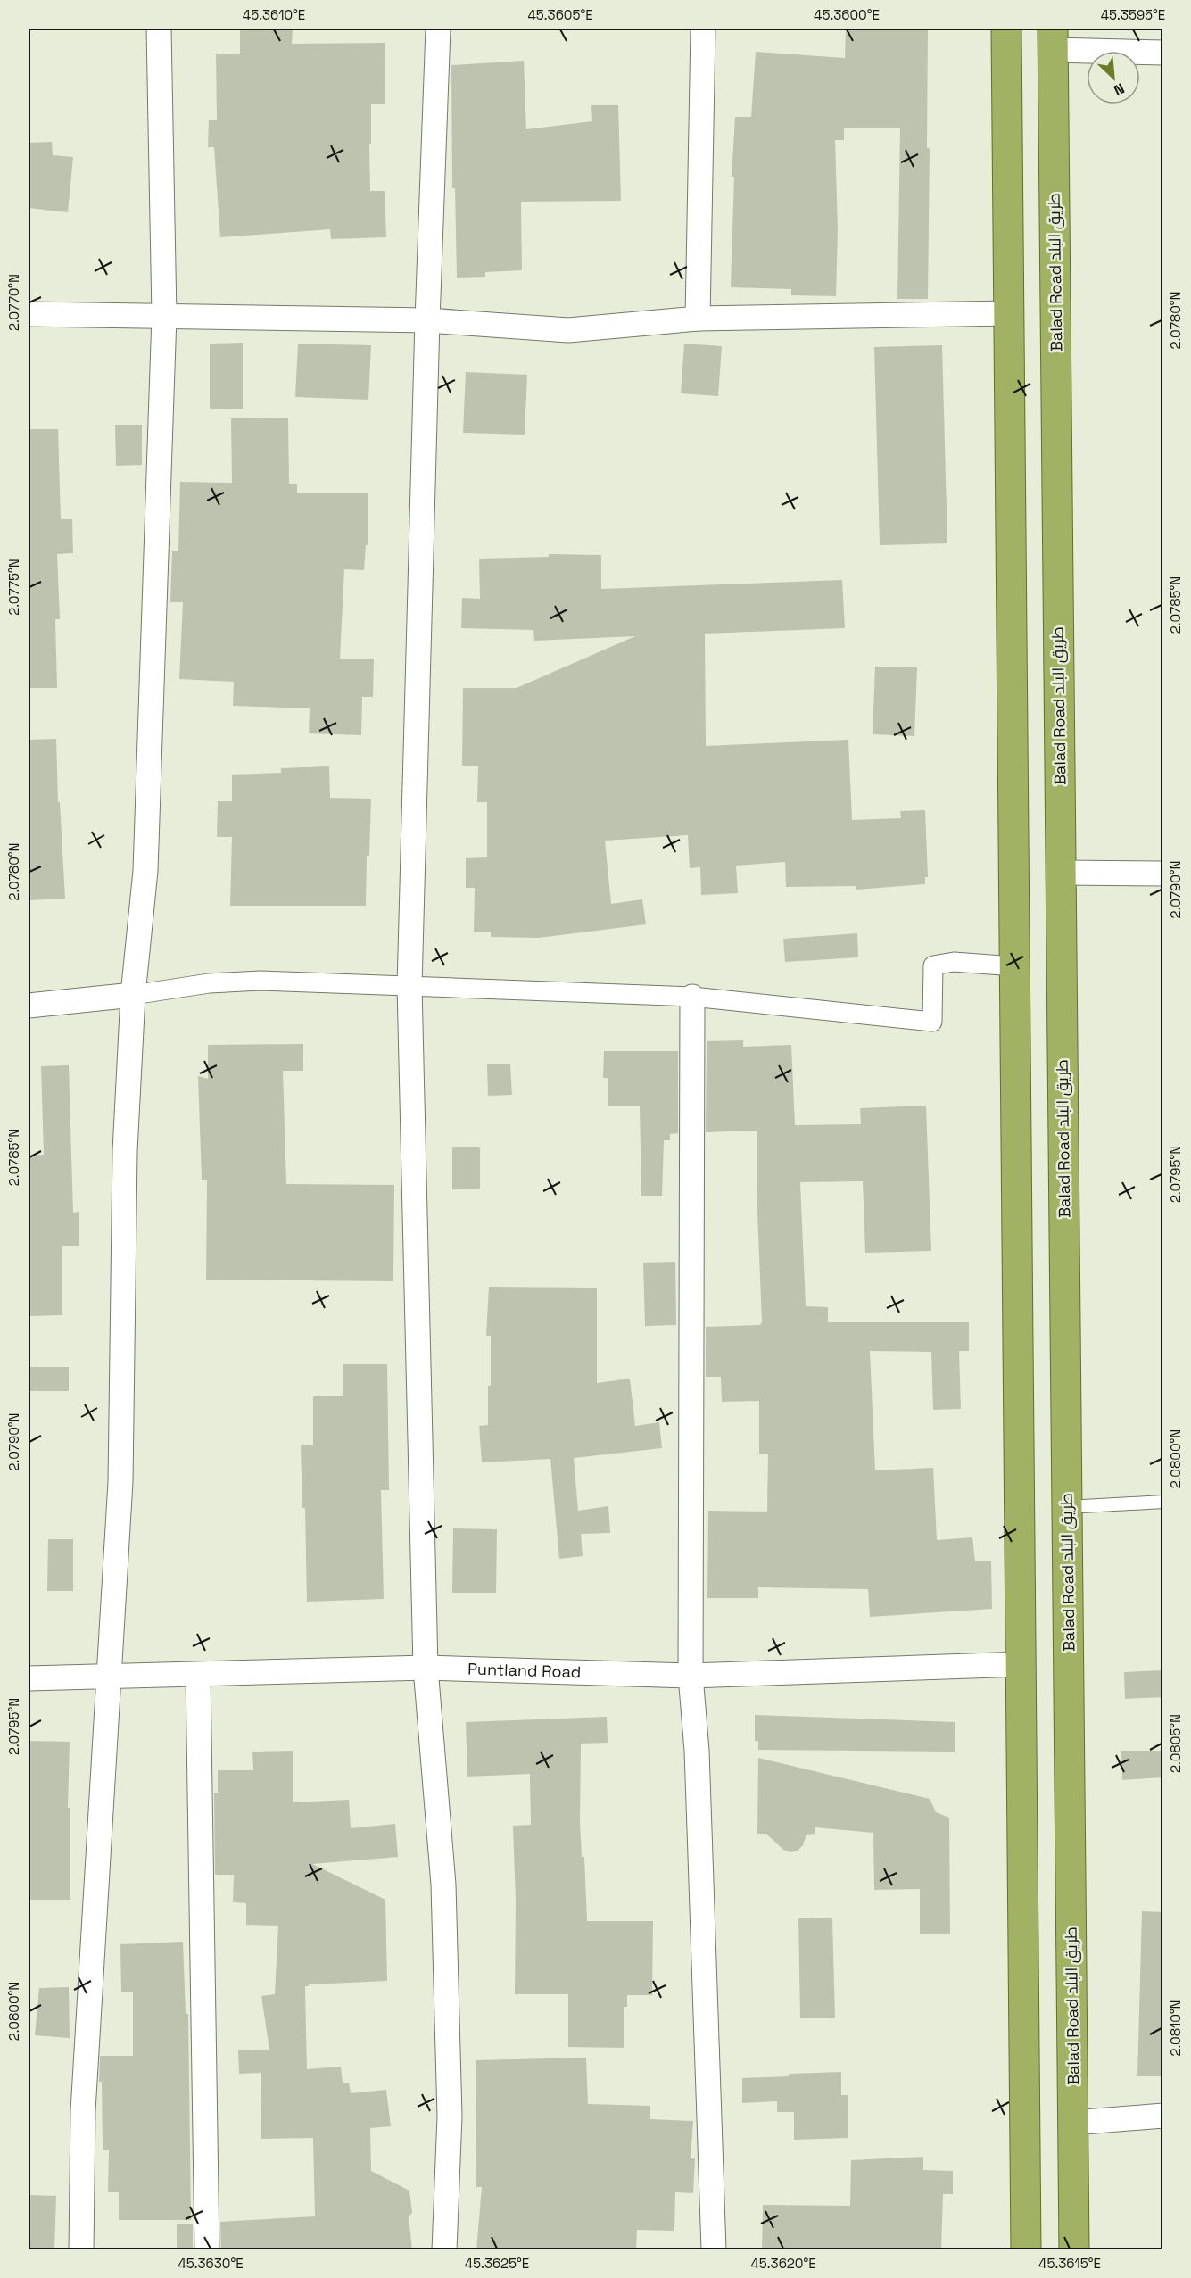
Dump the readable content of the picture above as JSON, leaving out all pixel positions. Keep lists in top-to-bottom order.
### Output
{
  "streets": {
    "highway": ["Balad Road طريق البلد"],
    "street": ["Puntland Road"]
  },
  "north": "bottom right",
  "coordinates": [
    "45.3610°E",
    "45.3605°E",
    "45.3600°E",
    "45.3595°E",
    "2.0770°N",
    "2.0780°N",
    "2.0775°N",
    "2.0785°N",
    "2.0790°N",
    "2.0795°N",
    "2.0800°N",
    "2.0805°N",
    "2.0810°N",
    "45.3630°E",
    "45.3625°E",
    "45.3620°E",
    "45.3615°E"
  ]
}
